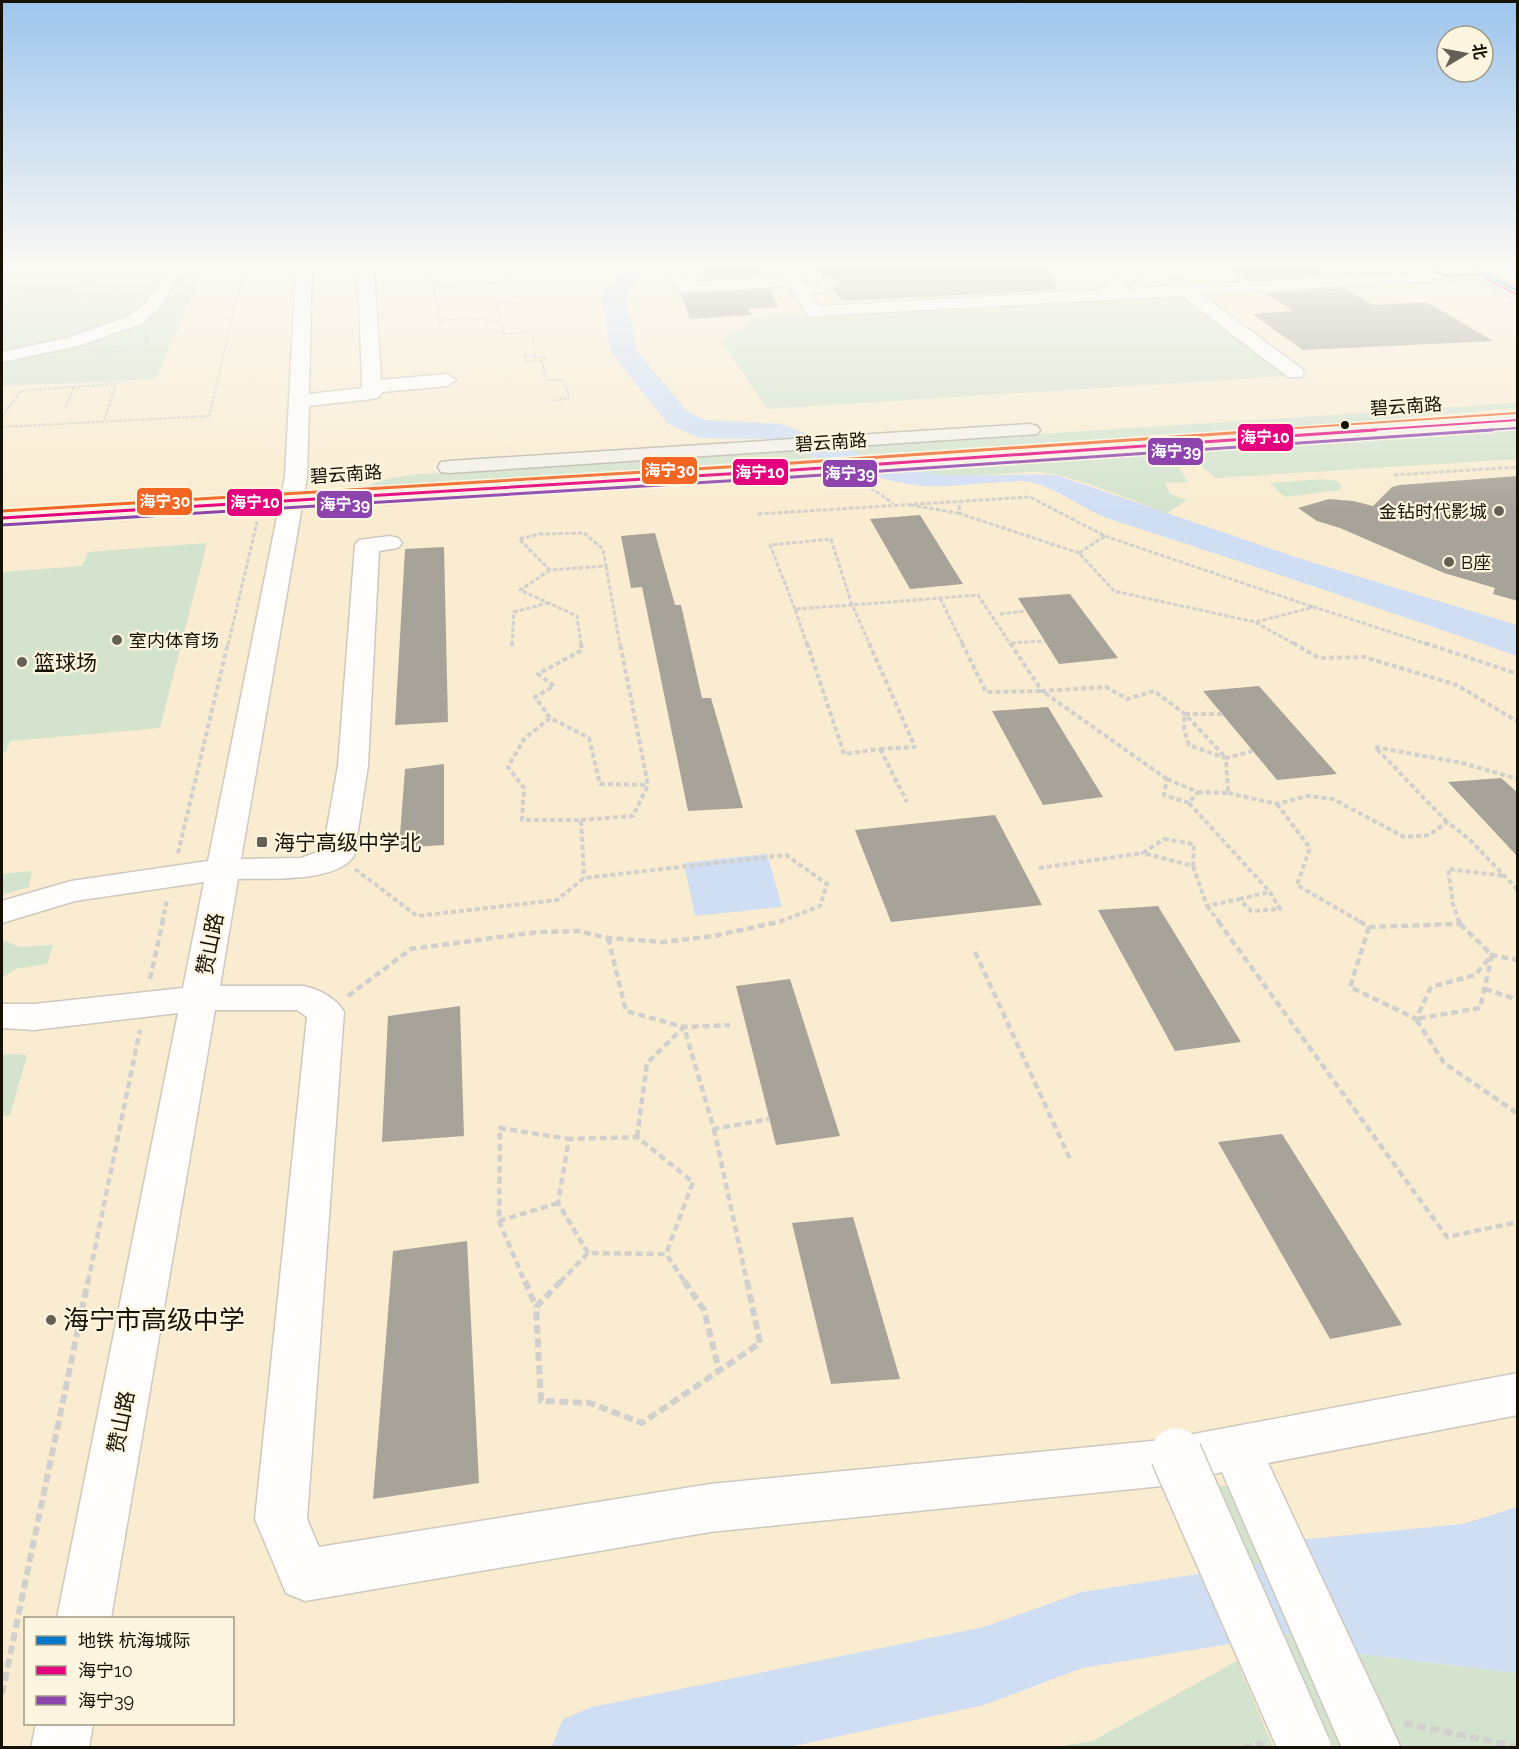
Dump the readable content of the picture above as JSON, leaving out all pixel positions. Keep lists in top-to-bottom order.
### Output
{
  "streets": {
    "main road": ["碧云南路"],
    "street": ["赞山路"]
  },
  "crossings": [
    ["碧云南路", "赞山路"]
  ],
  "places": {
    "other": [
      "金钻时代影城",
      "B座",
      "室内体育场",
      "篮球场",
      "海宁市高级中学"
    ],
    "transit": ["海宁高级中学北"]
  },
  "lines": ["transit line 海宁30", "transit line 海宁10", "transit line 海宁39"],
  "legend": ["地铁 杭海城际", "海宁10", "海宁39"],
  "north": "right"
}
